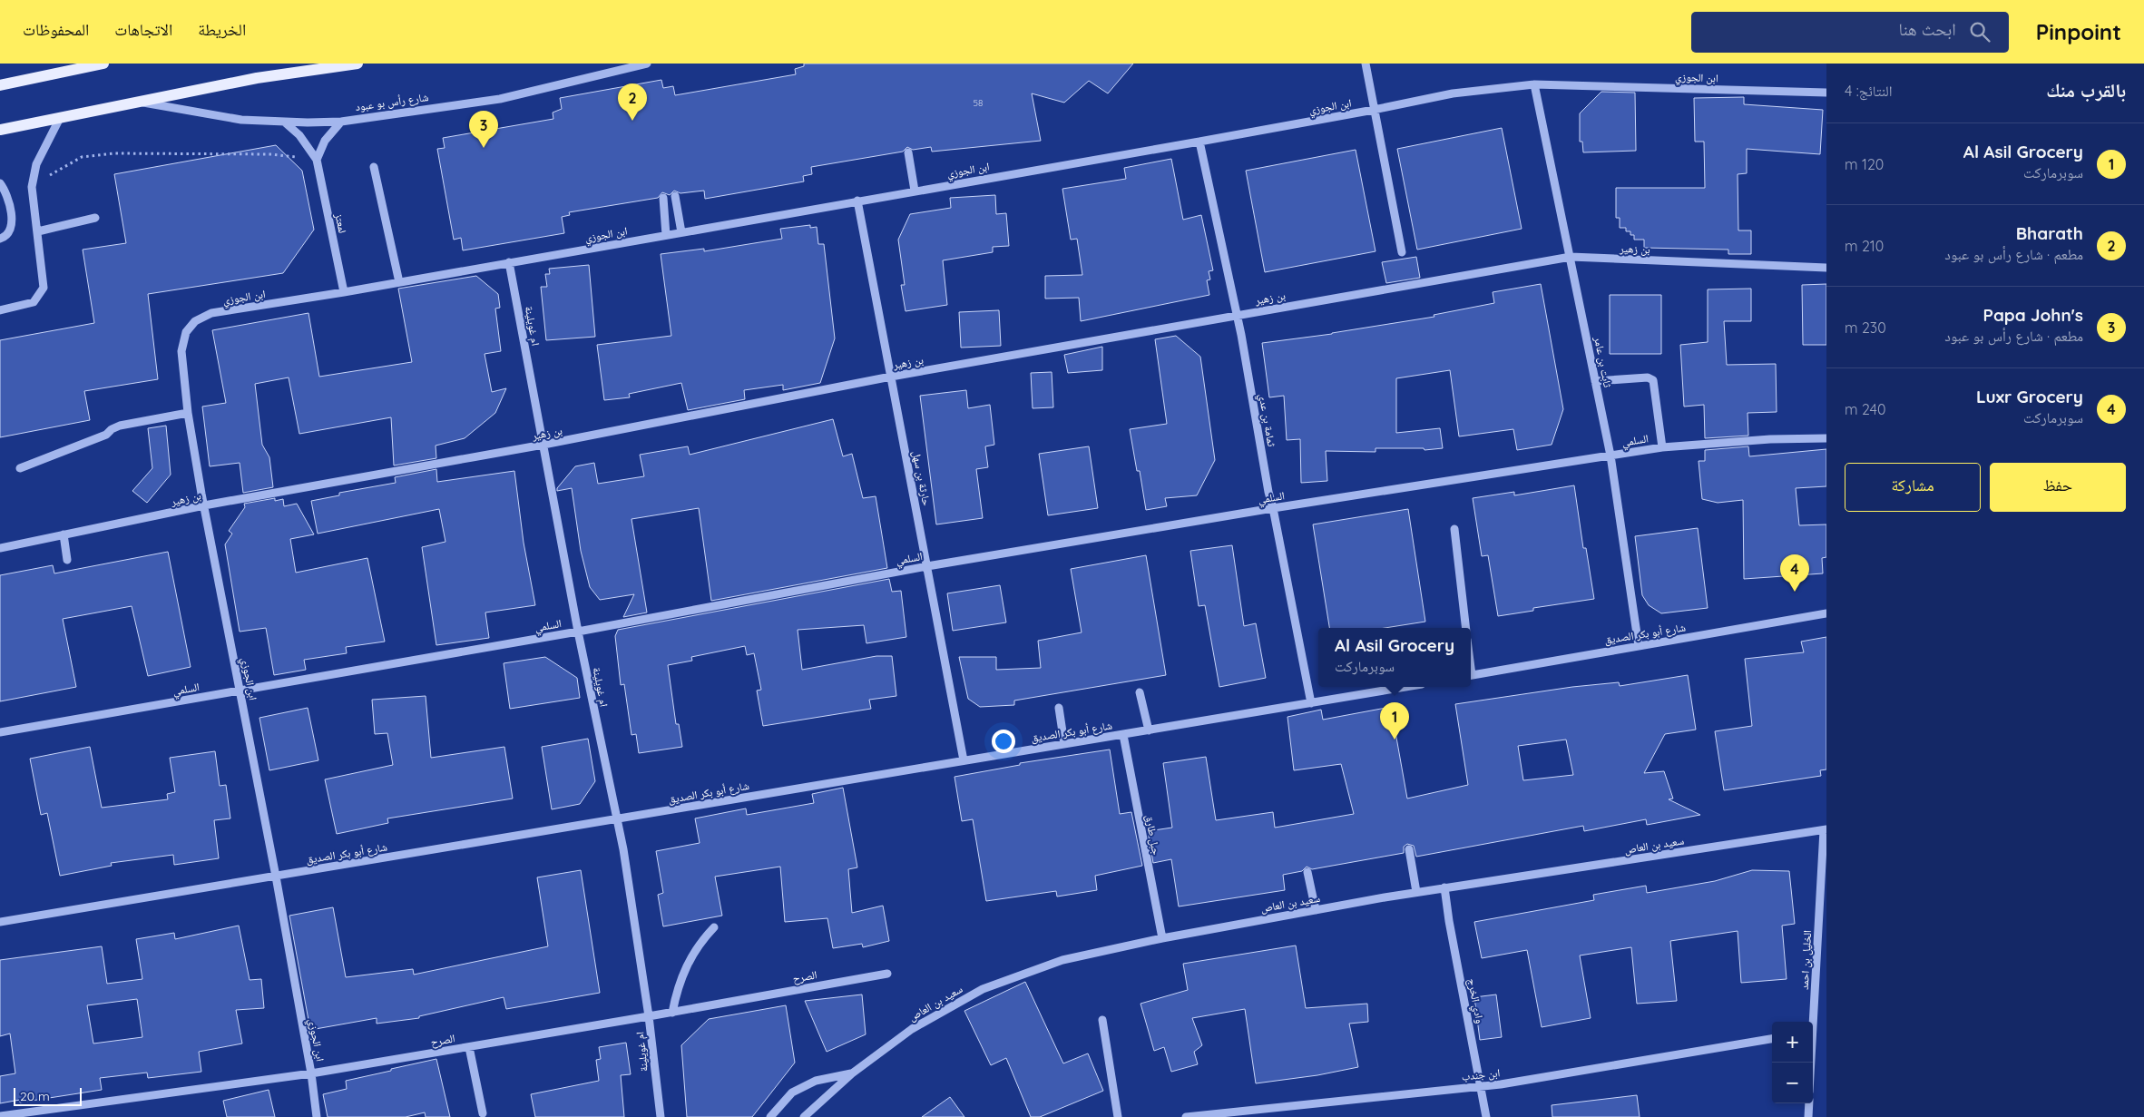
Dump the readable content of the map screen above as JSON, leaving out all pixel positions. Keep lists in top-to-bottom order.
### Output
{
  "streets": {
    "main road": ["شارع رأس بو عبود"],
    "street": [
      "ابن الجوزي",
      "لمعتز",
      "بن زهير",
      "ام غويلينة",
      "ثابت بن عامر",
      "ثمامة بن عدي",
      "السلمي",
      "حارثة بن سهل",
      "شارع أبو بكر الصديق",
      "جبل طارق",
      "سعيد بن العاص",
      "الخليل بن احمد",
      "الصرح",
      "وادي الخرج",
      "ابن جندب"
    ]
  },
  "crossings": [
    ["ابن الجوزي", "لمعتز"],
    ["ابن الجوزي", "بن زهير"],
    ["ابن الجوزي", "ام غويلينة"],
    ["ابن الجوزي", "ثابت بن عامر"],
    ["ابن الجوزي", "ثمامة بن عدي"],
    ["ابن الجوزي", "السلمي"],
    ["ابن الجوزي", "حارثة بن سهل"],
    ["ابن الجوزي", "شارع أبو بكر الصديق"],
    ["ابن الجوزي", "الصرح"],
    ["شارع رأس بو عبود", "لمعتز"],
    ["بن زهير", "ام غويلينة"],
    ["بن زهير", "ثابت بن عامر"],
    ["بن زهير", "ثمامة بن عدي"],
    ["بن زهير", "حارثة بن سهل"],
    ["ام غويلينة", "السلمي"],
    ["ام غويلينة", "شارع أبو بكر الصديق"],
    ["ام غويلينة", "الصرح"],
    ["ثابت بن عامر", "السلمي"],
    ["ثابت بن عامر", "شارع أبو بكر الصديق"],
    ["ثمامة بن عدي", "السلمي"],
    ["ثمامة بن عدي", "شارع أبو بكر الصديق"],
    ["السلمي", "حارثة بن سهل"],
    ["حارثة بن سهل", "شارع أبو بكر الصديق"],
    ["شارع أبو بكر الصديق", "جبل طارق"],
    ["جبل طارق", "سعيد بن العاص"],
    ["سعيد بن العاص", "الخليل بن احمد"],
    ["سعيد بن العاص", "وادي الخرج"],
    ["وادي الخرج", "ابن جندب"]
  ],
  "house_numbers": ["58"],
  "scale_bar": "20 m",
  "page": {
    "header": "Pinpoint",
    "search": "ابحث هنا",
    "nav": ["الخريطة", "الاتجاهات", "المحفوظات"],
    "heading": ["بالقرب منك", "النتائج: 4"],
    "pins": [
      "2",
      "3",
      "4",
      "1"
    ],
    "list": [
      {
        "mark": "1",
        "name": "Al Asil Grocery",
        "note": "سوبرماركت",
        "value": "120 m"
      },
      {
        "mark": "2",
        "name": "Bharath",
        "note": "مطعم · شارع رأس بو عبود",
        "value": "210 m"
      },
      {
        "mark": "3",
        "name": "Papa John's",
        "note": "مطعم · شارع رأس بو عبود",
        "value": "230 m"
      },
      {
        "mark": "4",
        "name": "Luxr Grocery",
        "note": "سوبرماركت",
        "value": "240 m"
      }
    ],
    "buttons": ["حفظ", "مشاركة"],
    "popup": ["Al Asil Grocery", "سوبرماركت"],
    "map_buttons": ["+", "−"],
    "scale": "20 m"
  }
}
